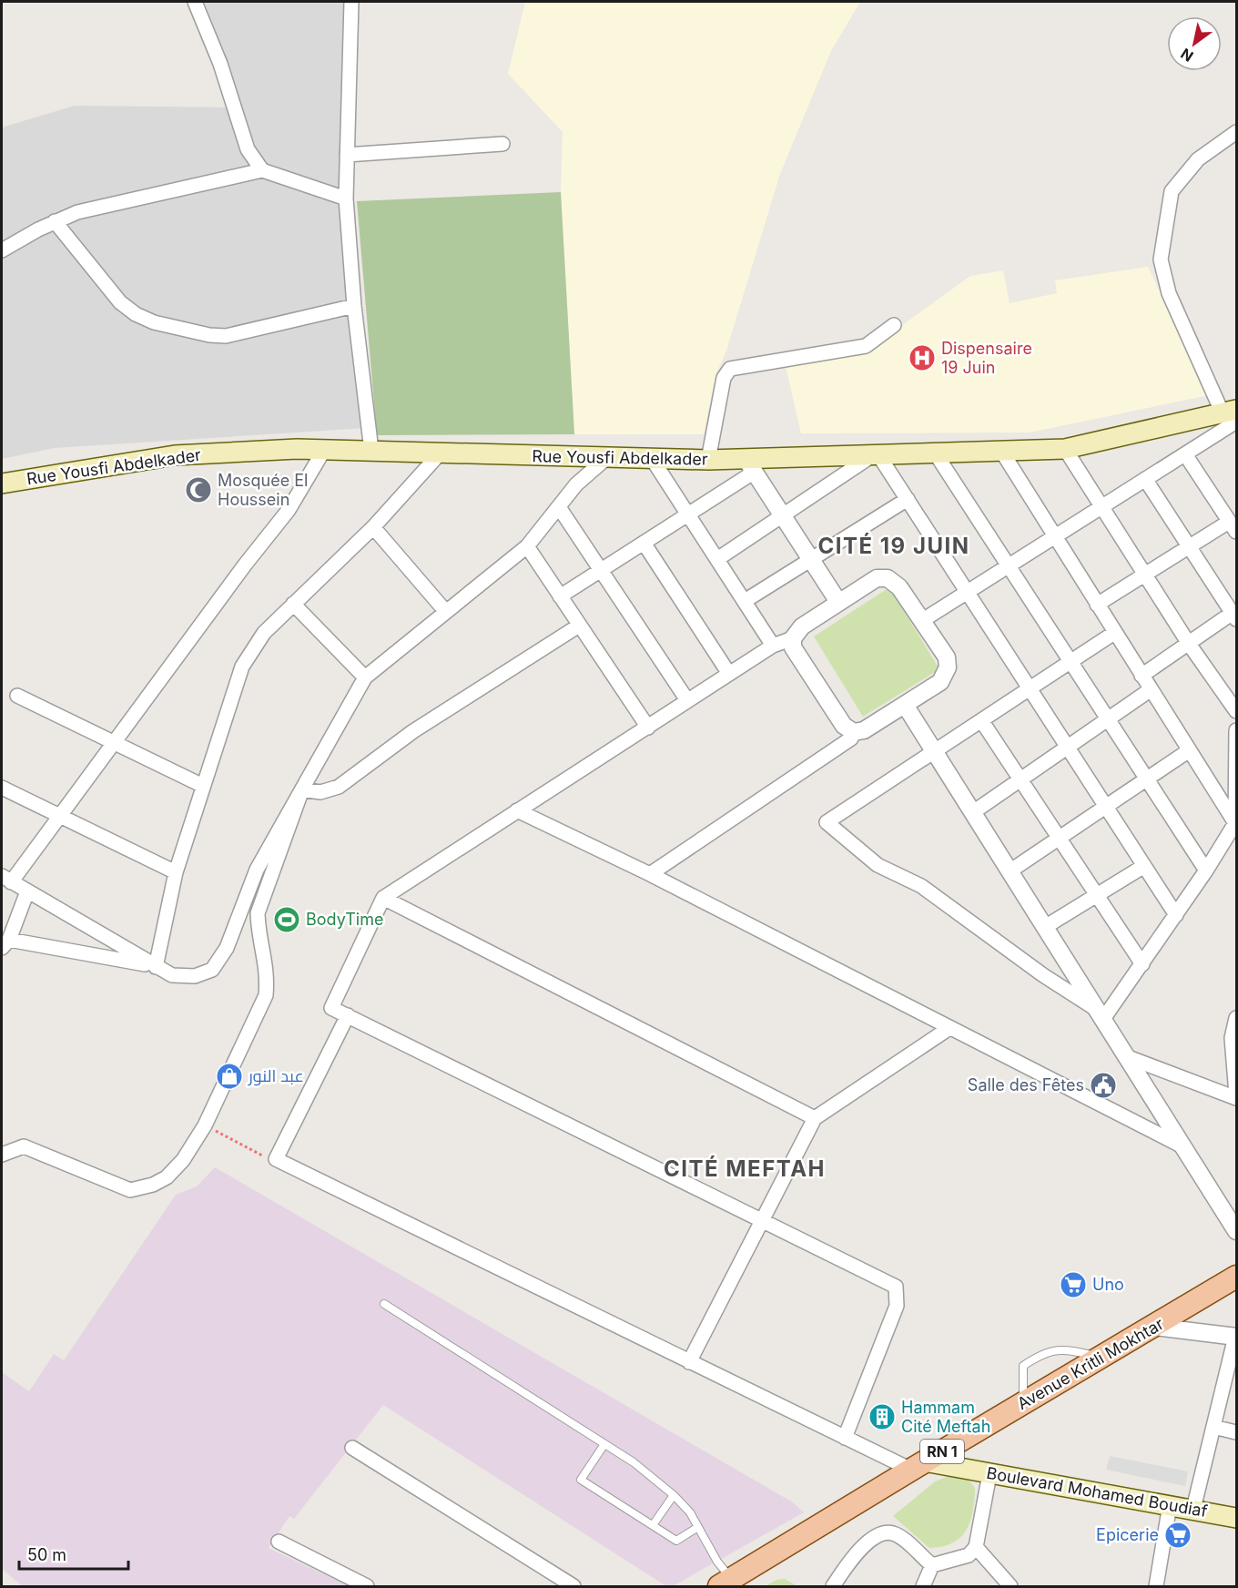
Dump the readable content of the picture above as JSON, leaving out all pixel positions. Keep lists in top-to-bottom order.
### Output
{
  "streets": {
    "main road": [
      "Rue Yousfi Abdelkader",
      "Avenue Kritli Mokhtar",
      "RN 1",
      "Boulevard Mohamed Boudiaf"
    ]
  },
  "crossings": [
    ["Avenue Kritli Mokhtar", "RN 1"],
    ["Avenue Kritli Mokhtar", "Boulevard Mohamed Boudiaf"]
  ],
  "districts": ["CITÉ 19 JUIN", "CITÉ MEFTAH"],
  "places": {
    "hospital": ["Dispensaire 19 Juin"],
    "mosque": ["Mosquée El Houssein"],
    "sports": ["BodyTime"],
    "shop": ["عبد النور"],
    "public building": ["Salle des Fêtes"],
    "supermarket": ["Uno", "Epicerie"],
    "building": ["Hammam Cité Meftah"]
  },
  "scale_bar": "50 m",
  "north": "bottom left"
}
